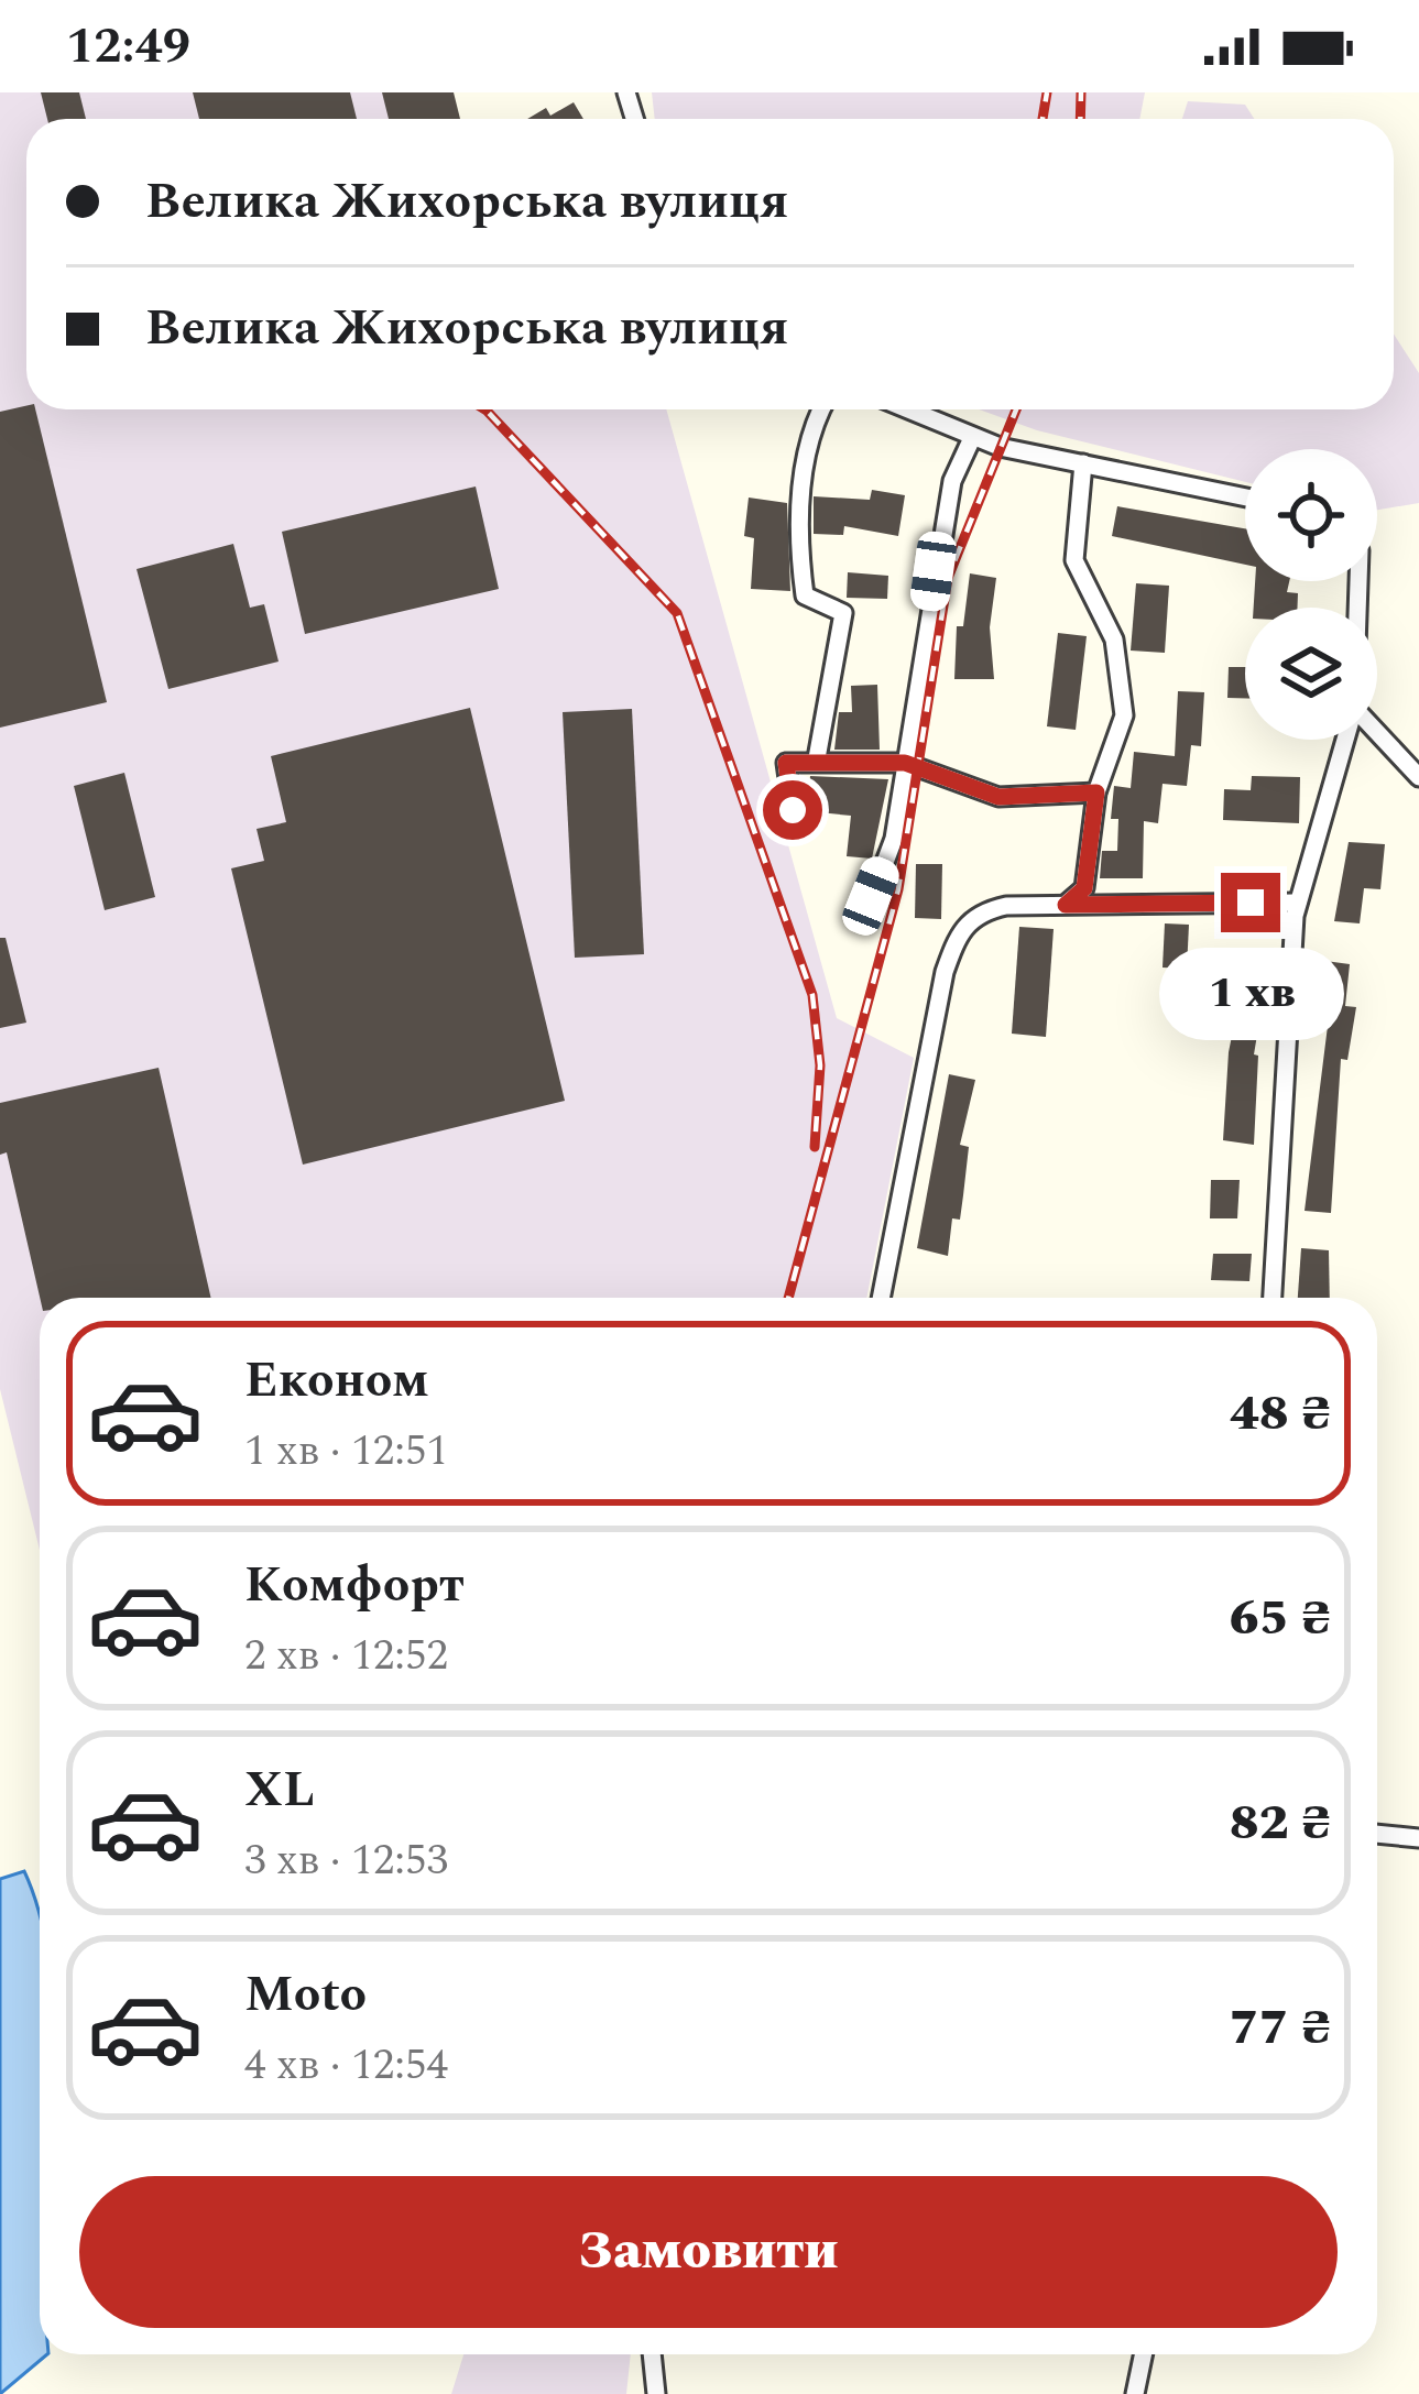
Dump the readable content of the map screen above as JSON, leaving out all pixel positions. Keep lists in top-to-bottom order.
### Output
{
  "page": {
    "status": "12:49",
    "banner": ["Велика Жихорська вулиця", "Велика Жихорська вулиця"],
    "bubble": "1 хв",
    "list": [
      {
        "name": "Економ",
        "note": "1 хв · 12:51",
        "value": "48 ₴"
      },
      {
        "name": "Комфорт",
        "note": "2 хв · 12:52",
        "value": "65 ₴"
      },
      {
        "name": "XL",
        "note": "3 хв · 12:53",
        "value": "82 ₴"
      },
      {
        "name": "Moto",
        "note": "4 хв · 12:54",
        "value": "77 ₴"
      }
    ],
    "buttons": "Замовити"
  }
}
